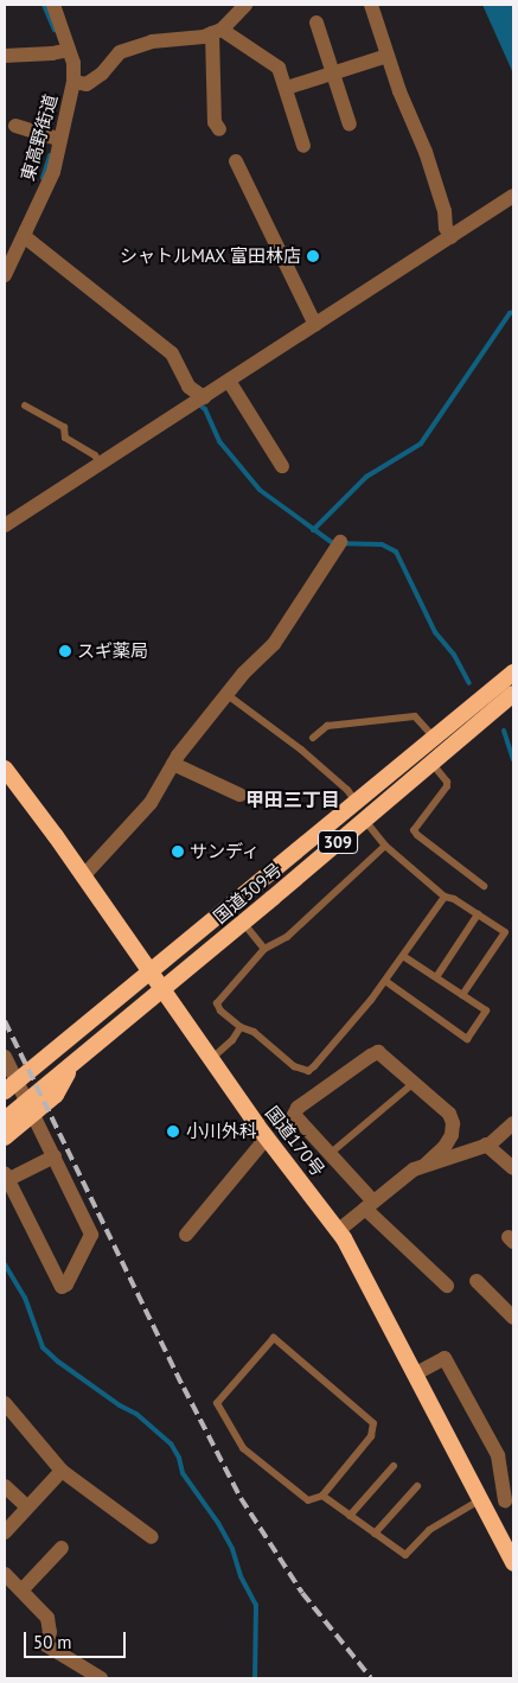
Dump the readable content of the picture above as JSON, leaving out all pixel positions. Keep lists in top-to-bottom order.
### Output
{
  "streets": {
    "highway": ["309", "国道309号", "国道170号"],
    "street": ["東高野街道"]
  },
  "crossings": [
    ["309", "国道309号"],
    ["国道309号", "国道170号"]
  ],
  "districts": ["甲田三丁目"],
  "places": [
    "シャトルMAX 富田林店",
    "スギ薬局",
    "サンディ",
    "小川外科"
  ],
  "scale_bar": "50 m"
}
